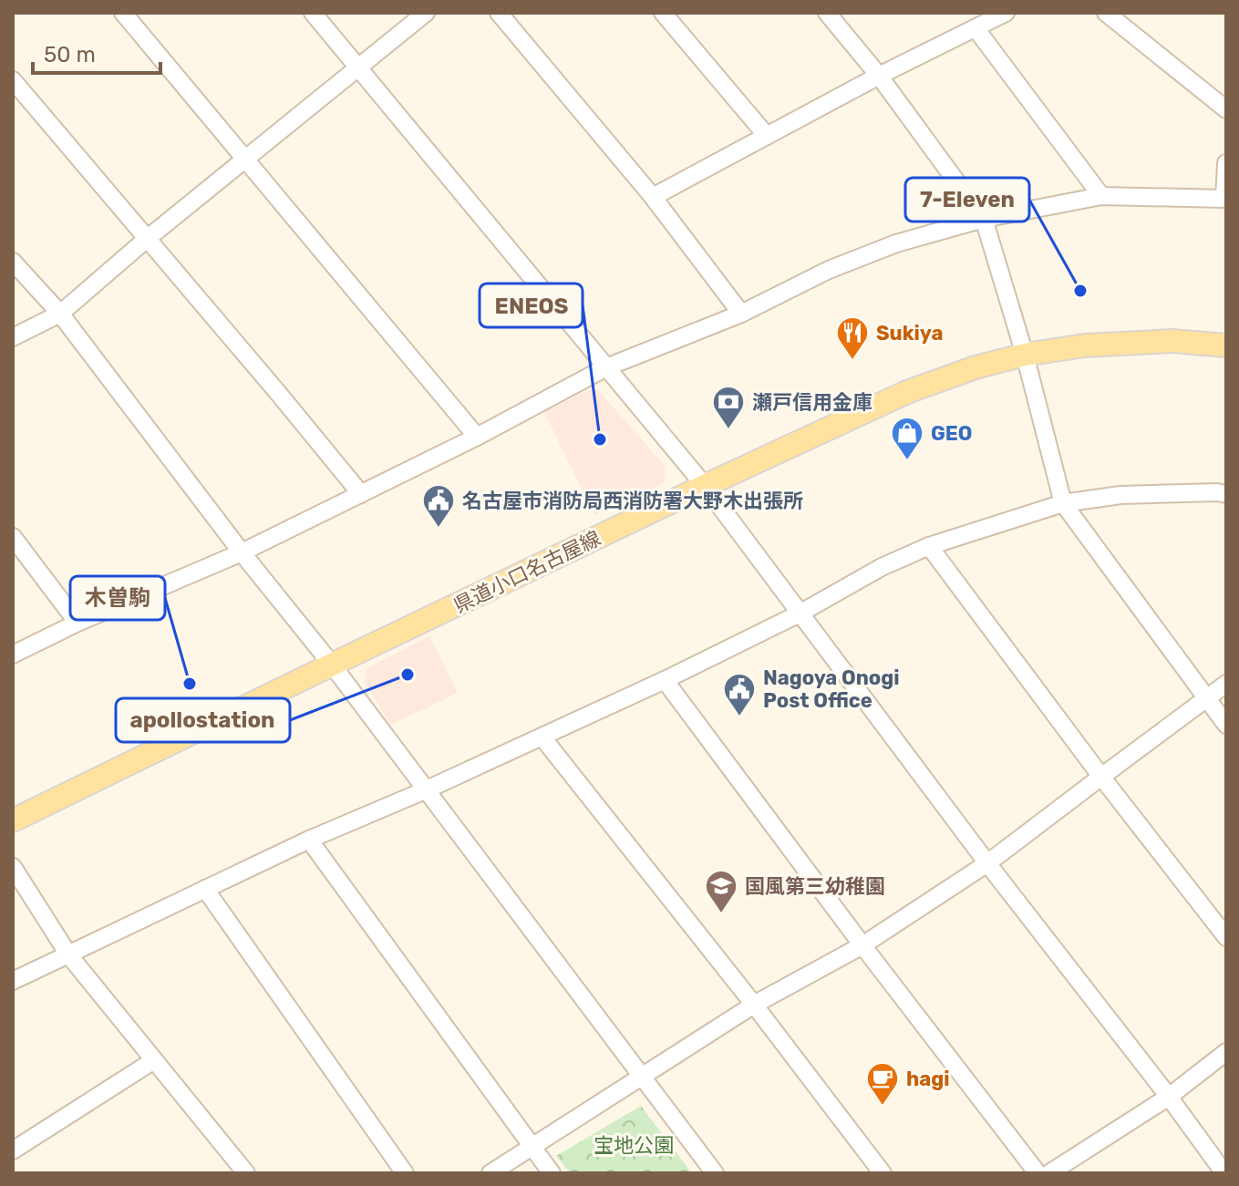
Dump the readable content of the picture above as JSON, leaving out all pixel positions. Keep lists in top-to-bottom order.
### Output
{
  "streets": {
    "main road": ["県道小口名古屋線"]
  },
  "parks": ["宝地公園"],
  "places": {
    "other": [
      "7-Eleven",
      "ENEOS",
      "apollostation",
      "木曽駒"
    ],
    "restaurant": ["Sukiya"],
    "bank": ["瀬戸信用金庫"],
    "shop": ["GEO"],
    "public building": ["名古屋市消防局西消防署大野木出張所", "Nagoya Onogi Post Office"],
    "school or university": ["国風第三幼稚園"],
    "cafe": ["hagi"]
  },
  "scale_bar": "50 m"
}
